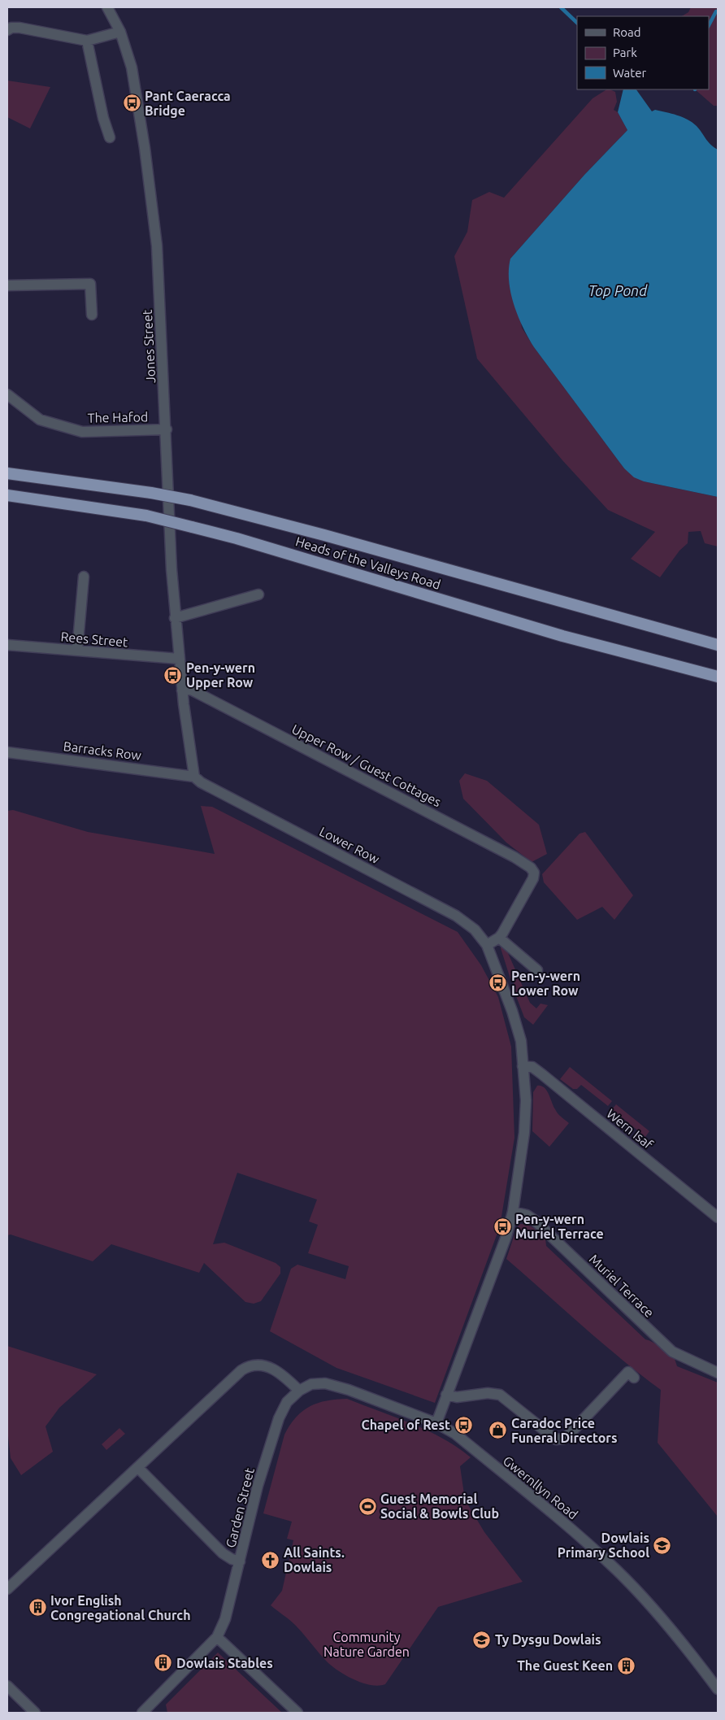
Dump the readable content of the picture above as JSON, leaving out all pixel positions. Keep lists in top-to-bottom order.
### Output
{
  "streets": {
    "highway": ["Heads of the Valleys Road"],
    "street": [
      "Jones Street",
      "The Hafod",
      "Rees Street",
      "Barracks Row",
      "Upper Row / Guest Cottages",
      "Lower Row",
      "Wern Isaf",
      "Muriel Terrace",
      "Gwernllyn Road",
      "Garden Street"
    ]
  },
  "crossings": [
    ["Jones Street", "The Hafod"],
    ["Jones Street", "Rees Street"],
    ["Jones Street", "Barracks Row"],
    ["Jones Street", "Upper Row / Guest Cottages"],
    ["Jones Street", "Lower Row"],
    ["Barracks Row", "Lower Row"],
    ["Lower Row", "Wern Isaf"],
    ["Lower Row", "Muriel Terrace"],
    ["Lower Row", "Gwernllyn Road"],
    ["Gwernllyn Road", "Garden Street"]
  ],
  "water": ["Top Pond"],
  "parks": ["Community Nature Garden"],
  "places": {
    "bus stop": [
      "Pant Caeracca Bridge",
      "Pen-y-wern Upper Row",
      "Pen-y-wern Lower Row",
      "Pen-y-wern Muriel Terrace",
      "Chapel of Rest"
    ],
    "shop": ["Caradoc Price Funeral Directors"],
    "sports": ["Guest Memorial Social & Bowls Club"],
    "school or university": ["Dowlais Primary School", "Ty Dysgu Dowlais"],
    "church": ["All Saints. Dowlais"],
    "building": ["Ivor English Congregational Church", "Dowlais Stables", "The Guest Keen"]
  },
  "legend": ["Road", "Park", "Water"]
}
